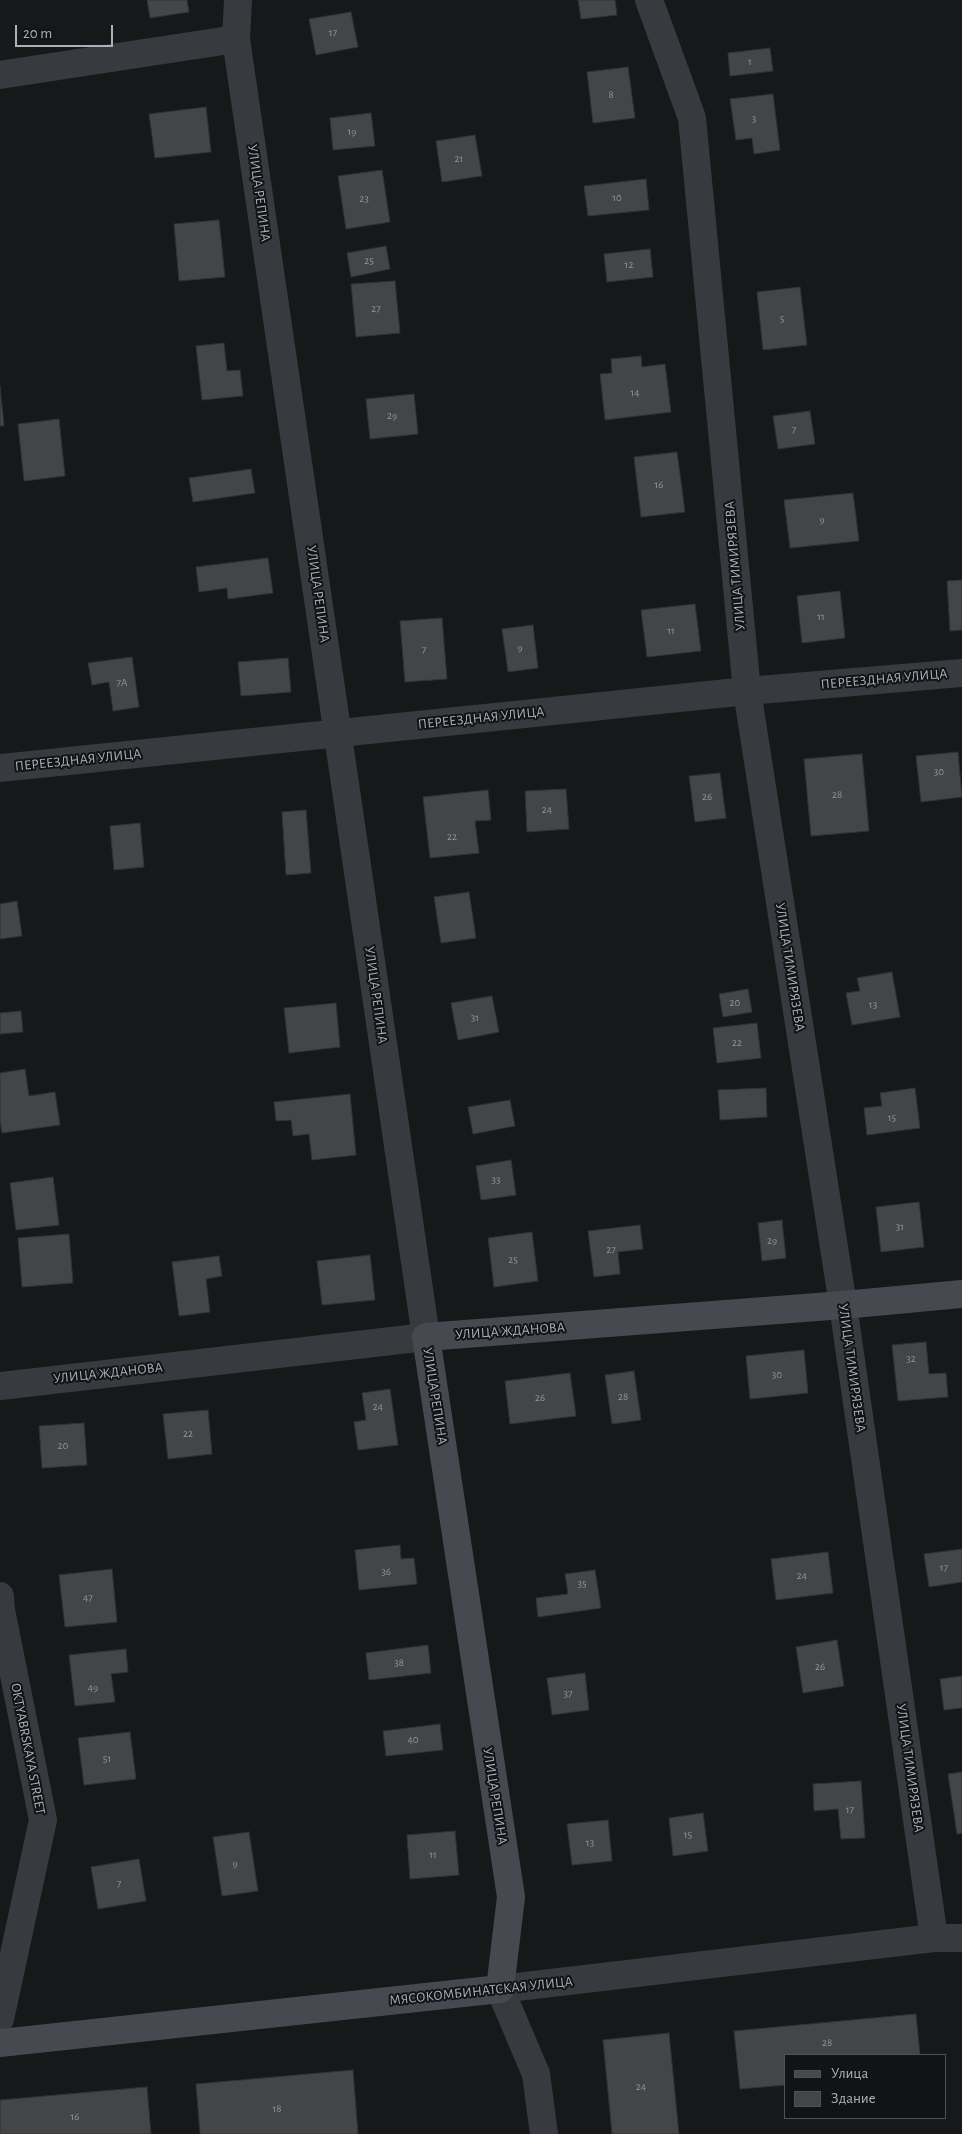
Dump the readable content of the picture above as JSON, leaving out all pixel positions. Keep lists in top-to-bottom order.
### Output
{
  "streets": {
    "street": [
      "УЛИЦА РЕПИНА",
      "УЛИЦА ТИМИРЯЗЕВА",
      "ПЕРЕЕЗДНАЯ УЛИЦА",
      "УЛИЦА ЖДАНОВА",
      "OKTYABRSKAYA STREET",
      "МЯСОКОМБИНАТСКАЯ УЛИЦА"
    ]
  },
  "crossings": [
    ["УЛИЦА РЕПИНА", "ПЕРЕЕЗДНАЯ УЛИЦА"],
    ["УЛИЦА РЕПИНА", "УЛИЦА ЖДАНОВА"],
    ["УЛИЦА РЕПИНА", "МЯСОКОМБИНАТСКАЯ УЛИЦА"],
    ["УЛИЦА ТИМИРЯЗЕВА", "ПЕРЕЕЗДНАЯ УЛИЦА"],
    ["УЛИЦА ТИМИРЯЗЕВА", "УЛИЦА ЖДАНОВА"],
    ["УЛИЦА ТИМИРЯЗЕВА", "МЯСОКОМБИНАТСКАЯ УЛИЦА"]
  ],
  "house_numbers": [
    "17",
    "1",
    "8",
    "3",
    "19",
    "21",
    "10",
    "23",
    "25",
    "12",
    "27",
    "5",
    "14",
    "29",
    "7",
    "16",
    "9",
    "11",
    "11",
    "9",
    "7",
    "7А",
    "30",
    "28",
    "26",
    "24",
    "22",
    "20",
    "13",
    "31",
    "22",
    "15",
    "33",
    "31",
    "29",
    "27",
    "25",
    "32",
    "30",
    "28",
    "26",
    "24",
    "22",
    "20",
    "17",
    "36",
    "24",
    "35",
    "47",
    "38",
    "26",
    "49",
    "37",
    "40",
    "51",
    "17",
    "15",
    "13",
    "11",
    "9",
    "7",
    "28",
    "24",
    "18",
    "16"
  ],
  "legend": ["Улица", "Здание"],
  "scale_bar": "20 m"
}
